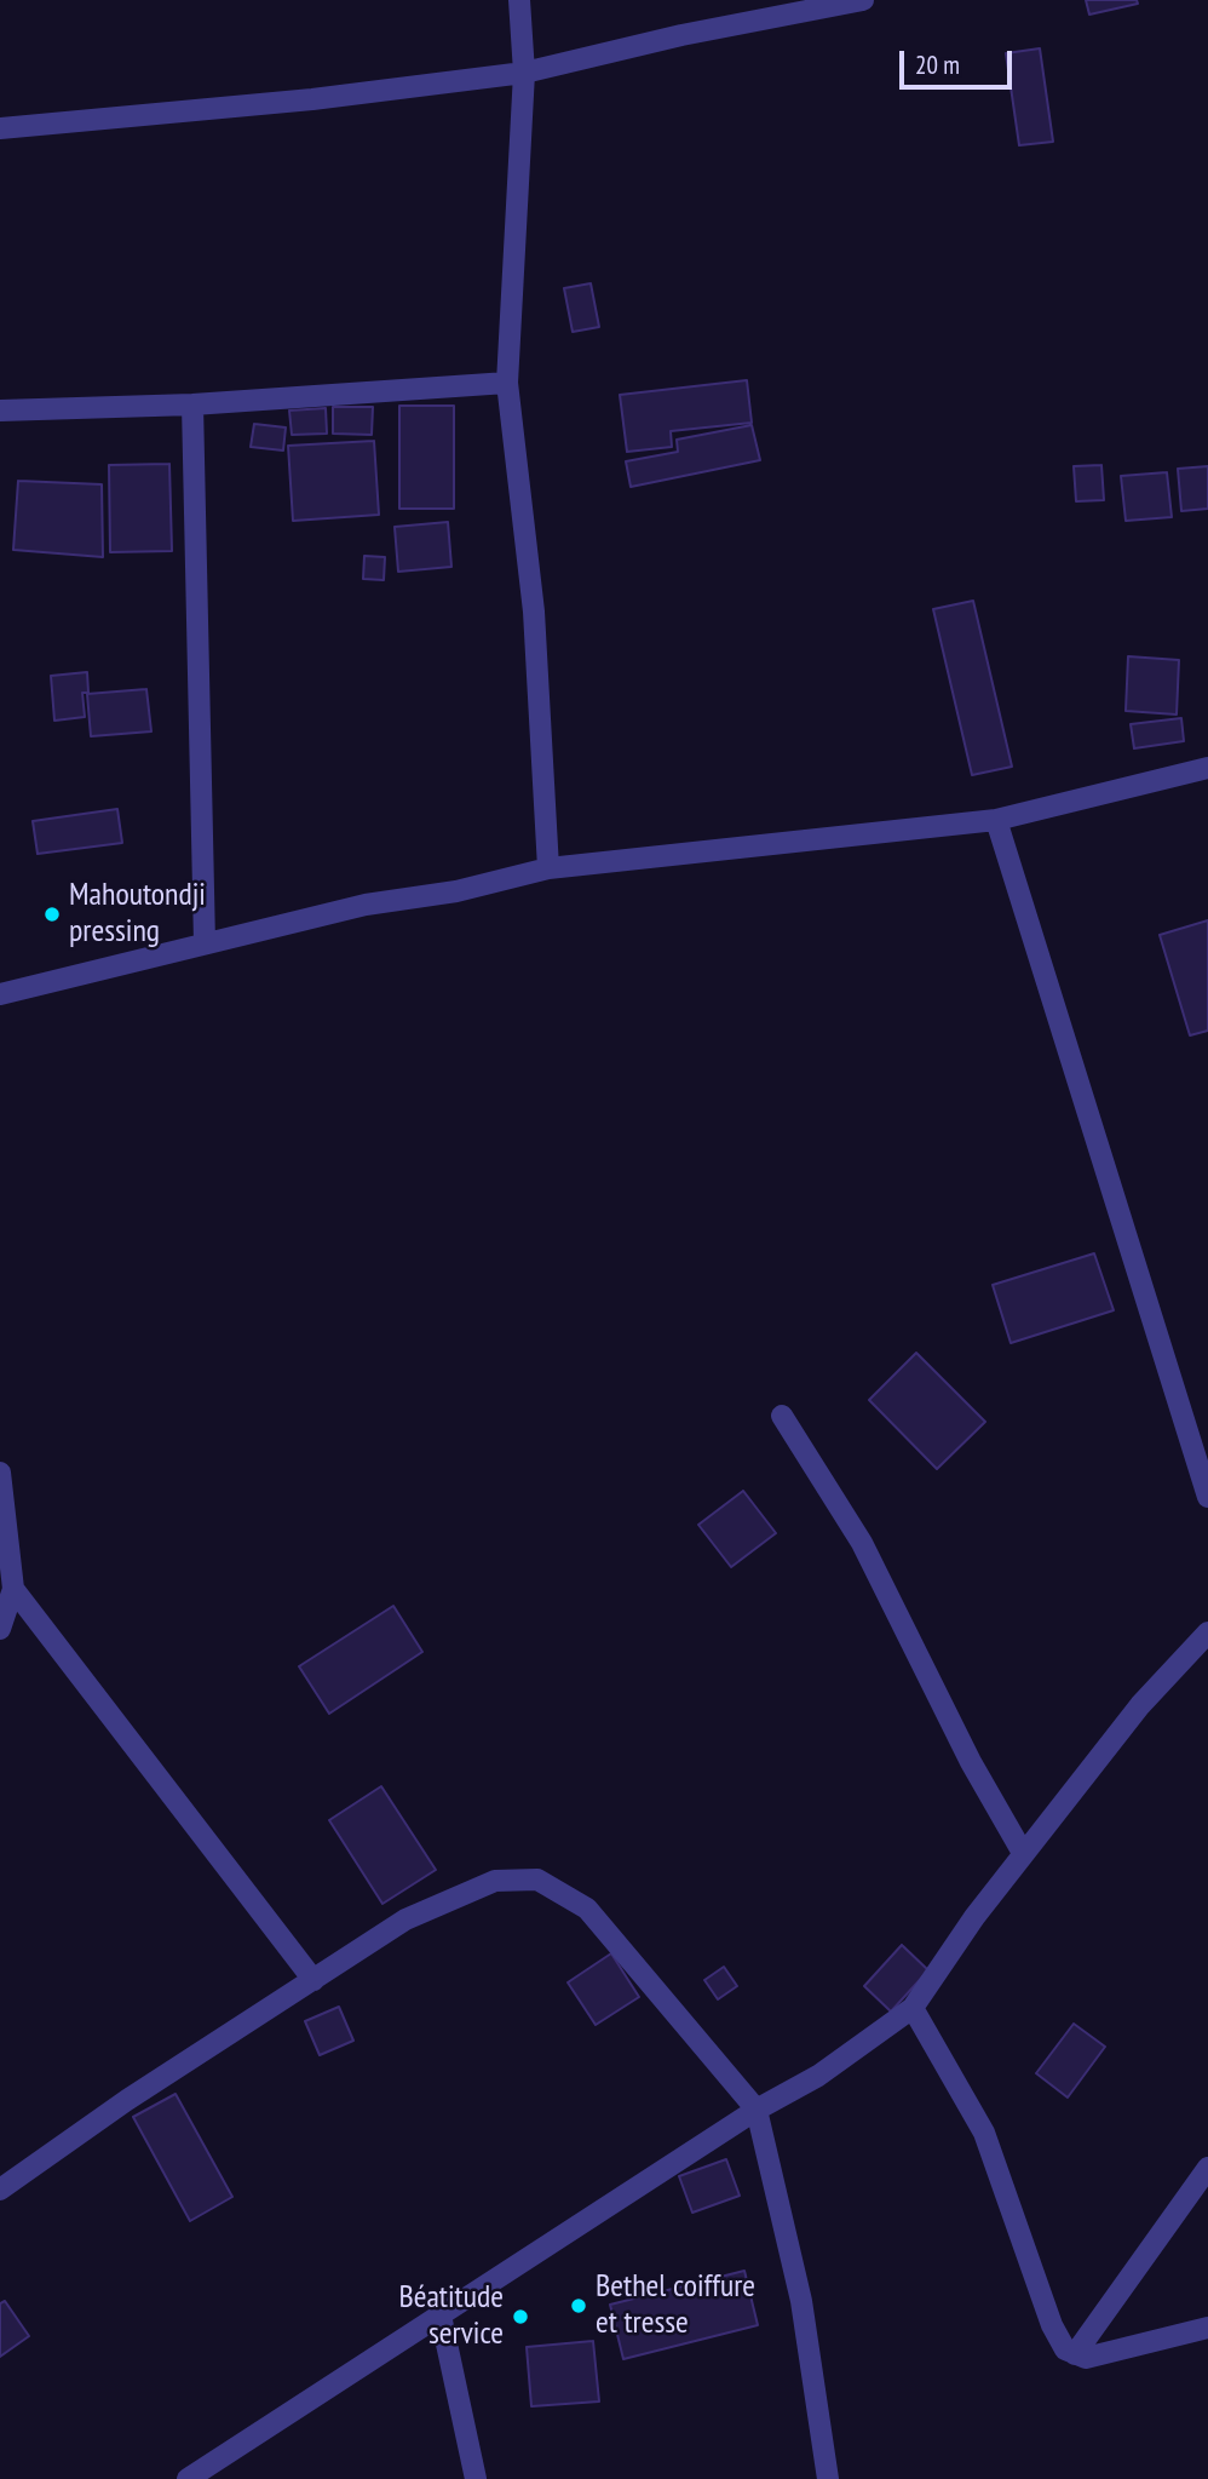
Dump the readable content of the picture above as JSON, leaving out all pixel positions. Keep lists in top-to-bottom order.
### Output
{
  "places": ["Mahoutondji pressing", "Bethel coiffure et tresse", "Béatitude service"],
  "scale_bar": "20 m"
}
